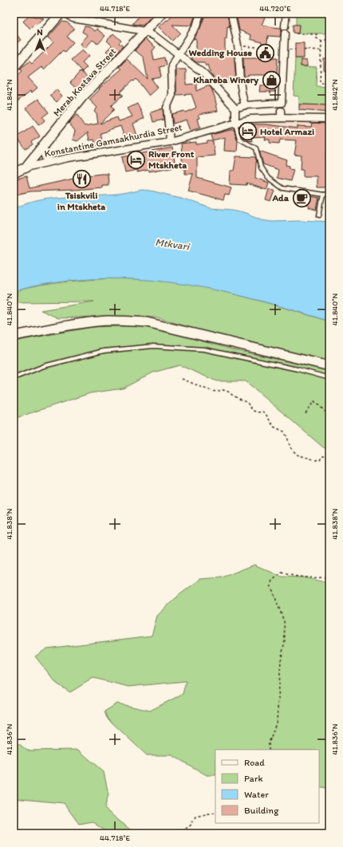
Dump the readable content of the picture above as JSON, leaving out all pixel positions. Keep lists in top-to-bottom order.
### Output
{
  "streets": {
    "main road": ["Merab Kostava Street", "Konstantine Gamsakhurdia Street"]
  },
  "crossings": [
    ["Merab Kostava Street", "Konstantine Gamsakhurdia Street"]
  ],
  "water": ["Mtkvari"],
  "places": {
    "public building": ["Wedding House"],
    "shop": ["Khareba Winery"],
    "hotel": ["Hotel Armazi", "River Front Mtskheta"],
    "restaurant": ["Tsiskvili in Mtskheta"],
    "cafe": ["Ada"]
  },
  "legend": [
    "Road",
    "Park",
    "Water",
    "Building"
  ],
  "north": "top",
  "coordinates": [
    "44.718°E",
    "44.720°E",
    "41.842°N",
    "41.840°N",
    "41.838°N",
    "41.836°N"
  ]
}
